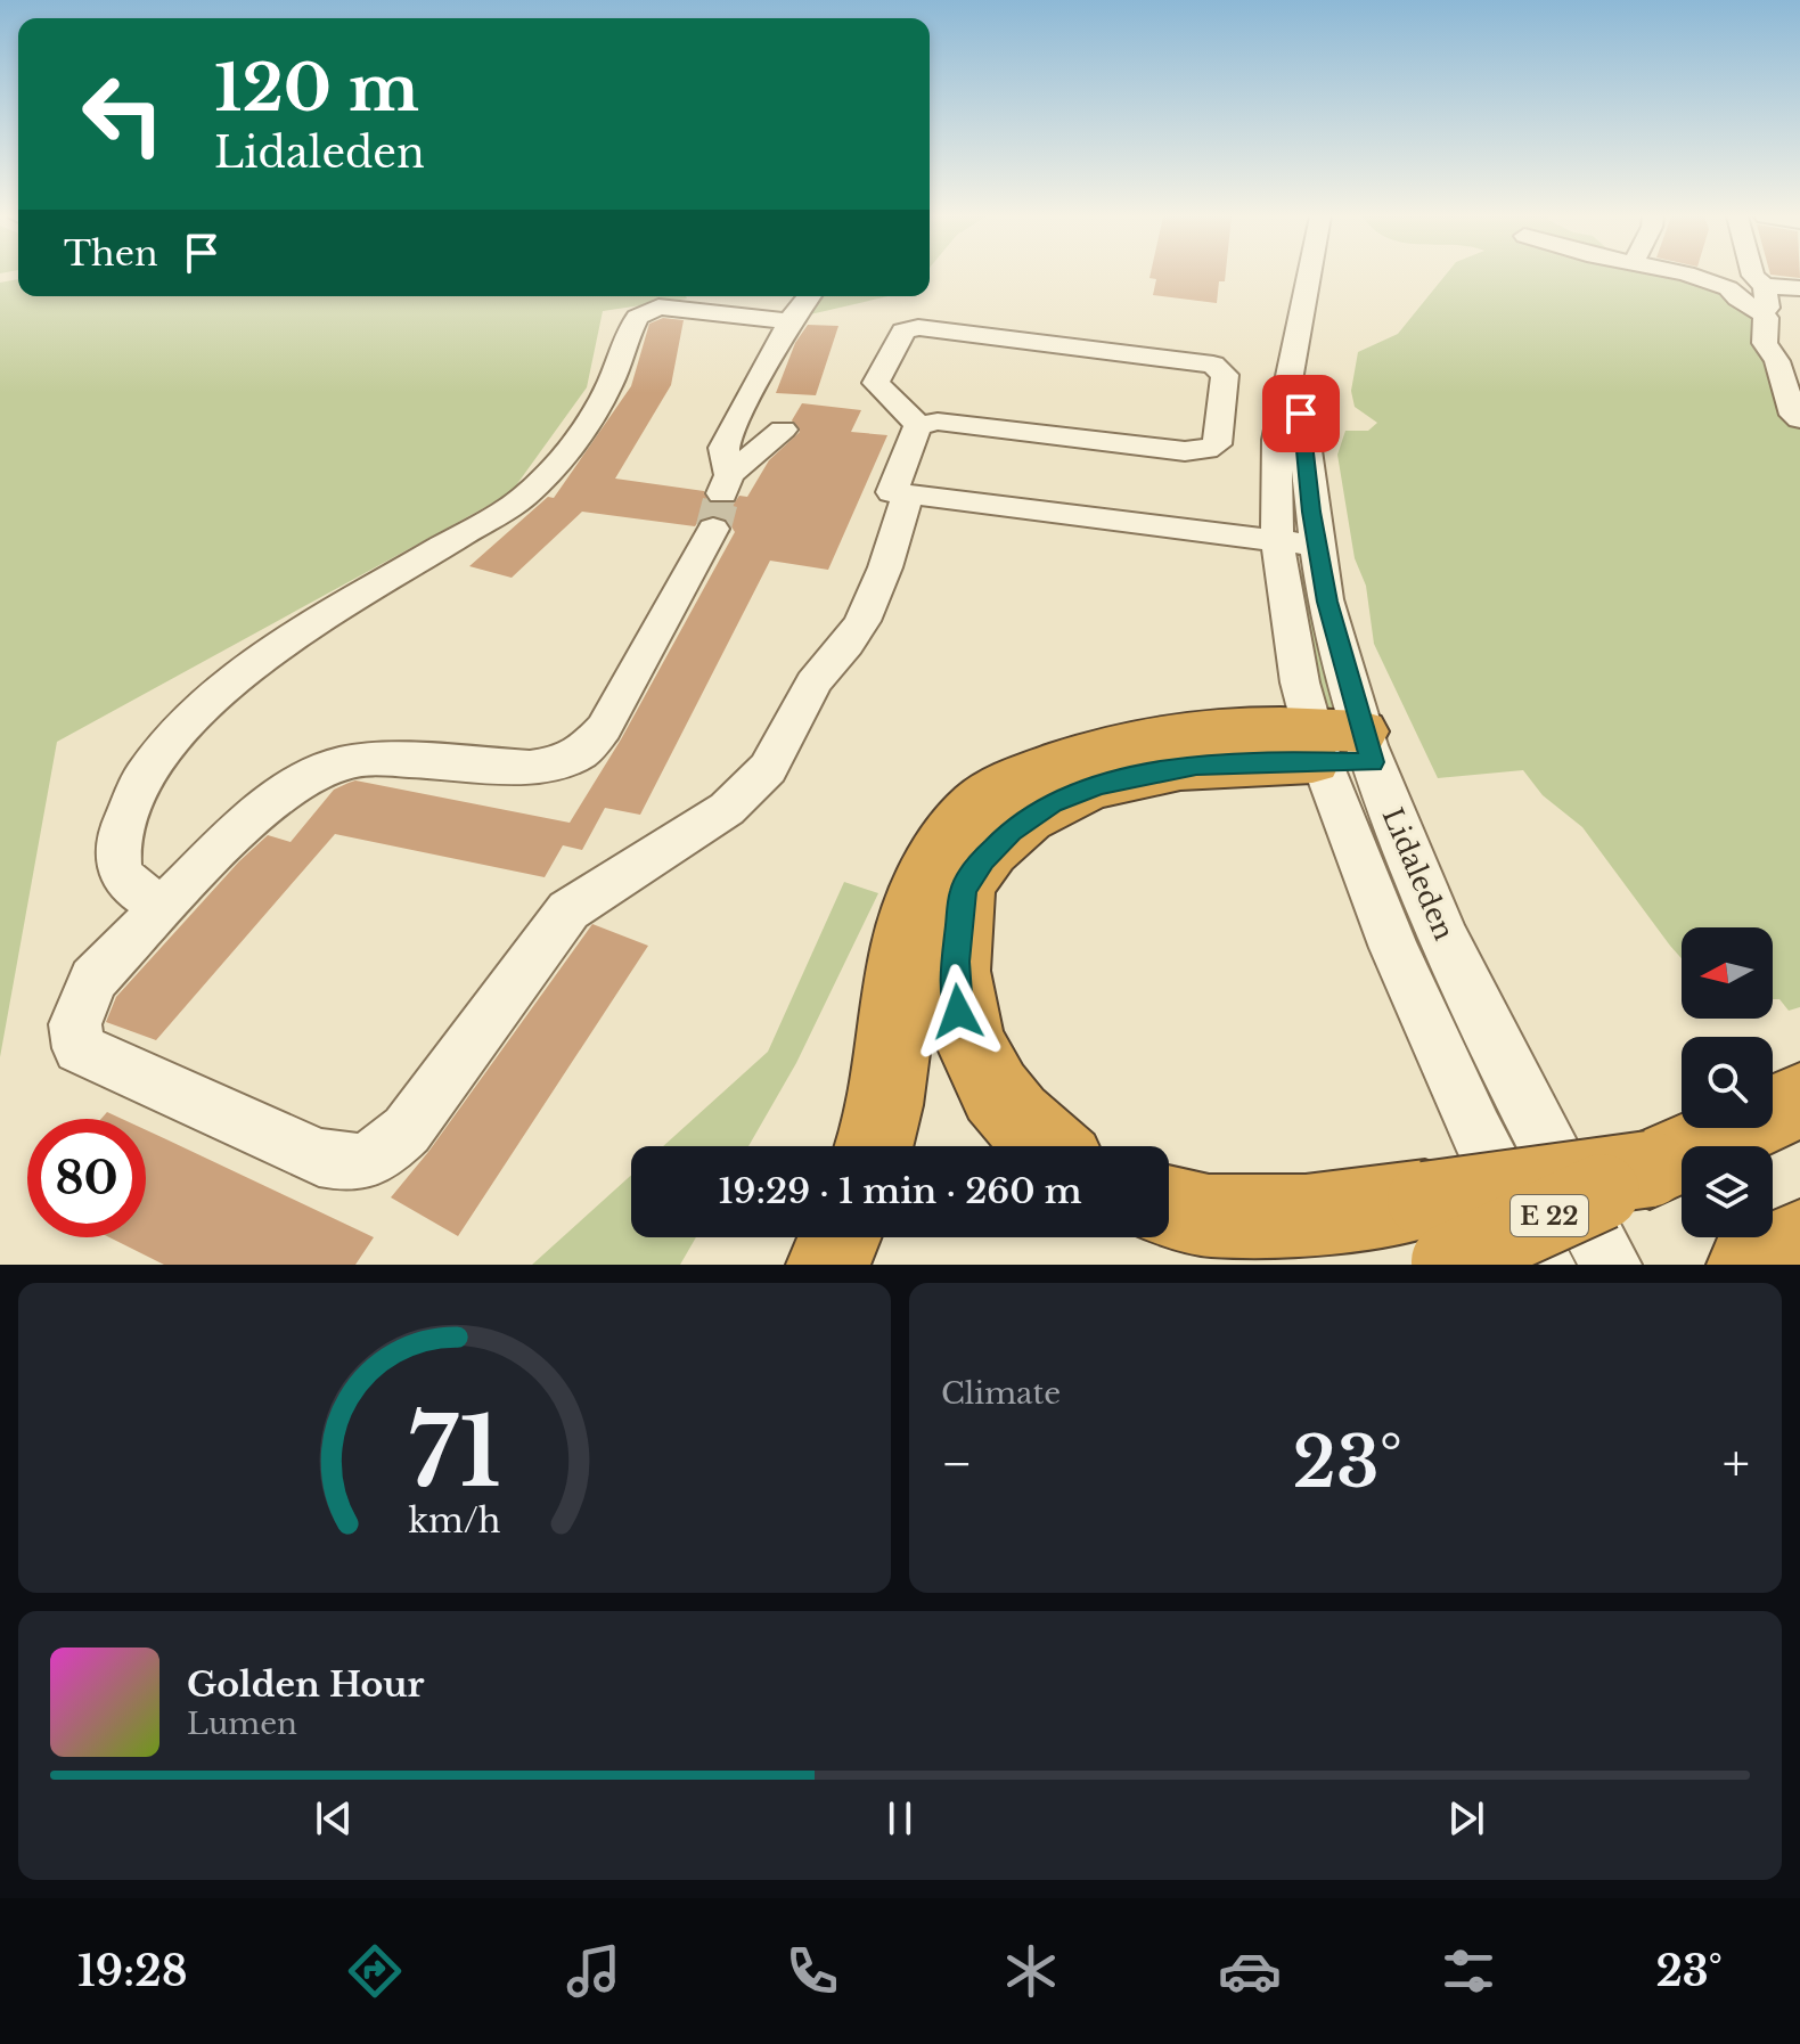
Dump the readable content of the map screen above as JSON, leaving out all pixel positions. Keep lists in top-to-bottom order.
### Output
{
  "streets": {
    "highway": ["E 22"],
    "street": ["Lidaleden"]
  },
  "north": "left",
  "page": {
    "turn": ["120 m", "Lidaleden"],
    "then": "Then",
    "limit": "80",
    "trip": "19:29 · 1 min · 260 m",
    "tile": "Climate",
    "heat": ["−", "23°", "+"],
    "song": ["Golden Hour", "Lumen"],
    "tabs": ["19:28", "23°"],
    "gauge": ["71", "km/h"]
  }
}
